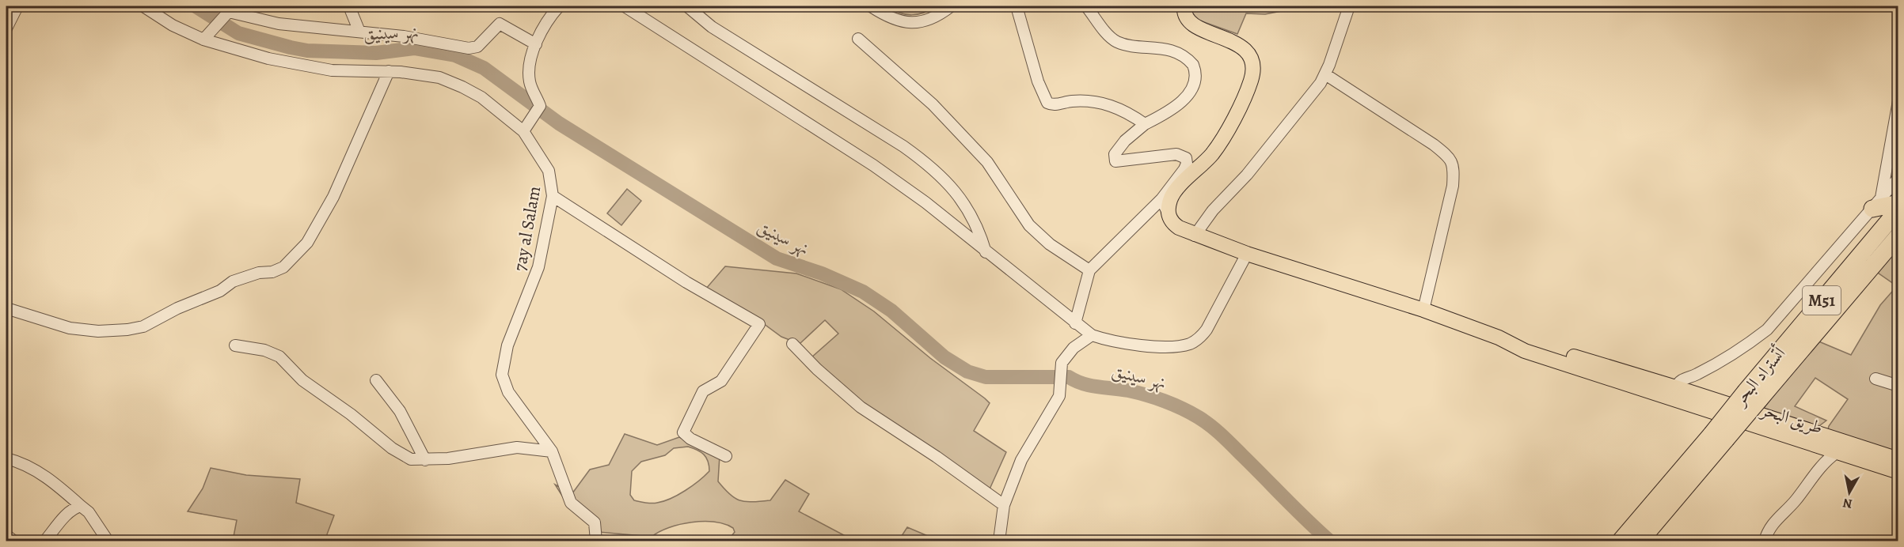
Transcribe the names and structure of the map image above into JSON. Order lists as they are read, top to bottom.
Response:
{
  "streets": {
    "highway": ["M51", "أتستراد البحر"],
    "main road": ["طريق البحر"],
    "street": ["7ay al Salam"]
  },
  "water": ["نهر سينيق"],
  "north": "bottom"
}
